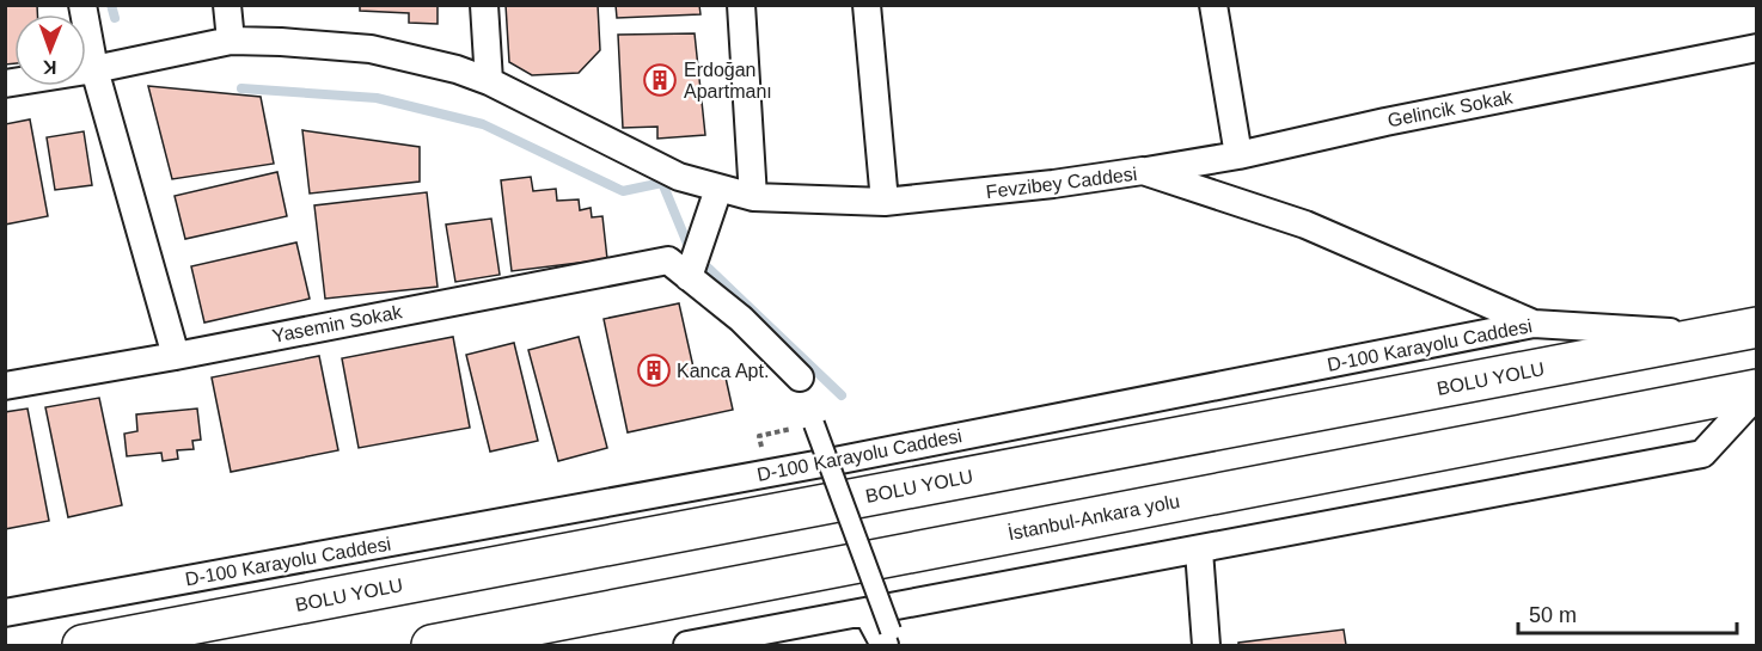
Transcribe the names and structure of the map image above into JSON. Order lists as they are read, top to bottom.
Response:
{
  "streets": {
    "highway": ["BOLU YOLU", "İstanbul-Ankara yolu"],
    "street": [
      "Gelincik Sokak",
      "Fevzibey Caddesi",
      "Yasemin Sokak",
      "D-100 Karayolu Caddesi"
    ]
  },
  "crossings": [
    ["Gelincik Sokak", "Fevzibey Caddesi"],
    ["Fevzibey Caddesi", "D-100 Karayolu Caddesi"],
    ["D-100 Karayolu Caddesi", "BOLU YOLU"]
  ],
  "places": {
    "building": ["Erdoğan Apartmanı", "Kanca Apt."]
  },
  "scale_bar": "50 m",
  "north": "bottom"
}
